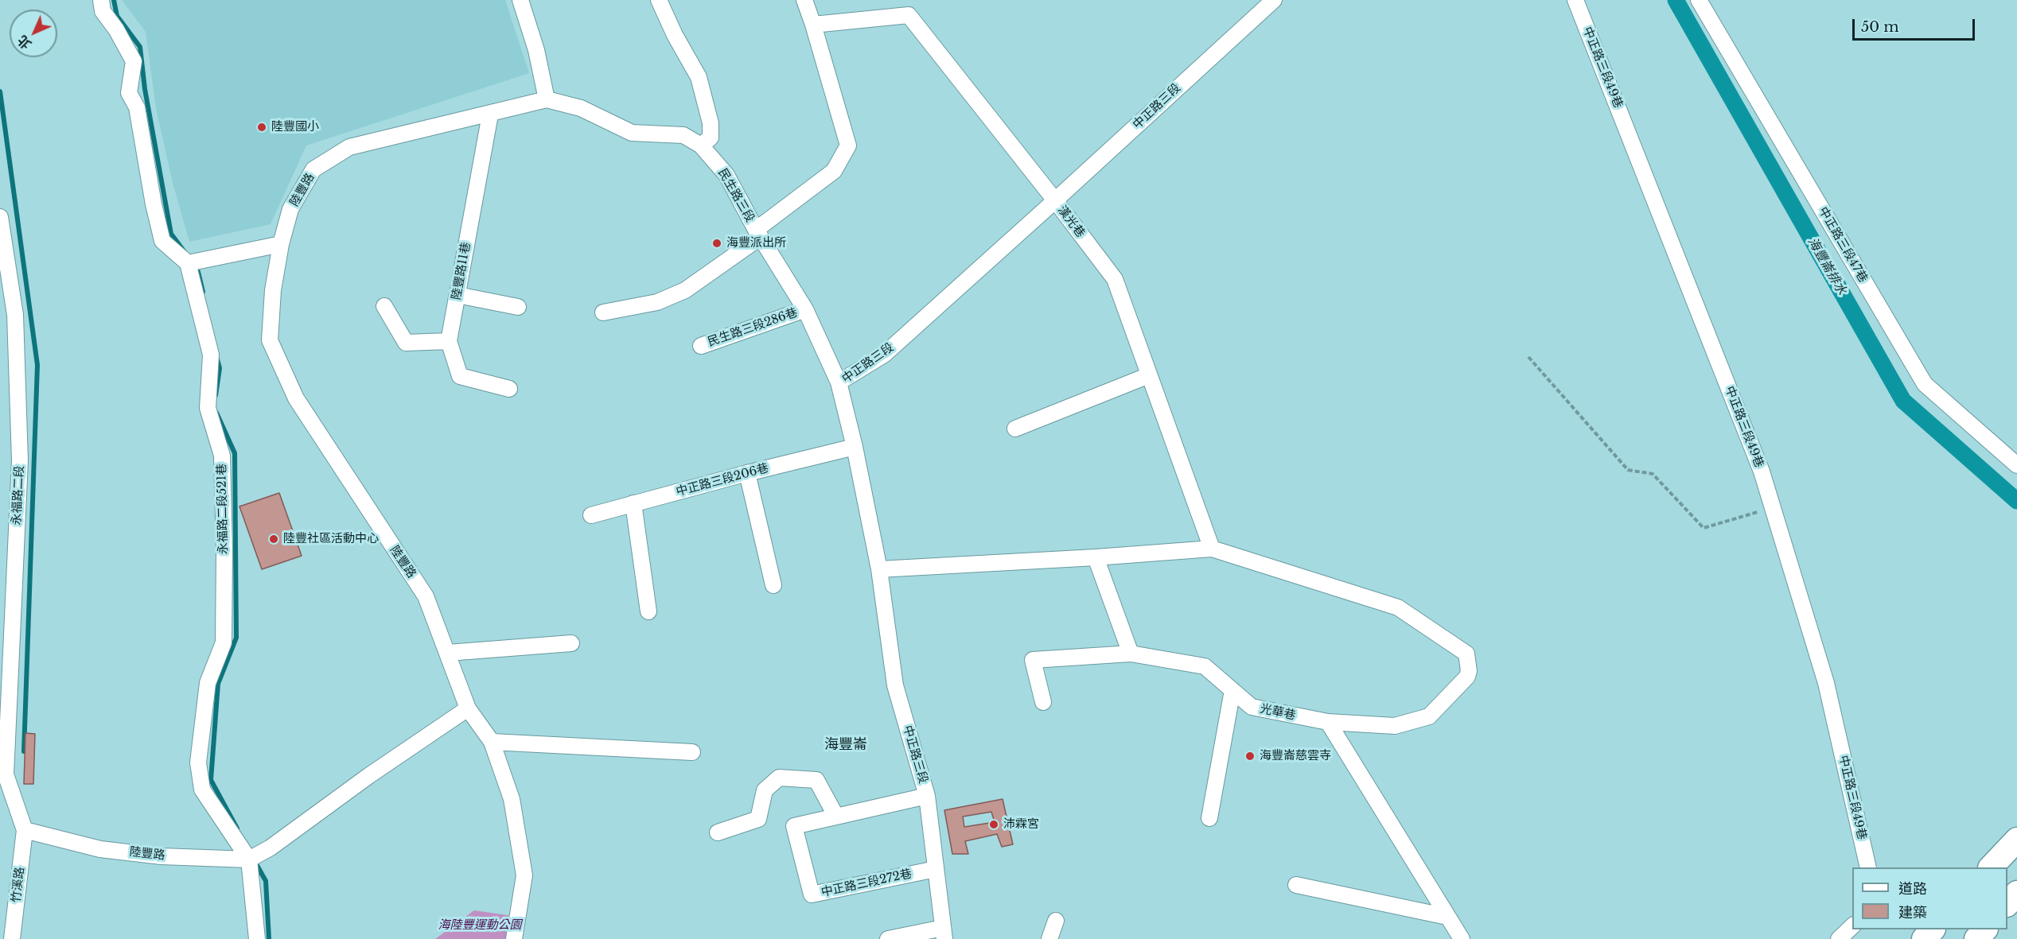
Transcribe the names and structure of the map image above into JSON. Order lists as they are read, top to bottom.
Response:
{
  "streets": {
    "street": [
      "中正路三段49巷",
      "中正路三段",
      "陸豐路",
      "民生路三段",
      "漢光巷",
      "中正路三段47巷",
      "陸豐路11巷",
      "民生路三段286巷",
      "中正路三段206巷",
      "永福路二段",
      "永福路二段521巷",
      "光華巷",
      "中正路三段272巷",
      "竹溪路"
    ]
  },
  "crossings": [
    ["中正路三段", "民生路三段"],
    ["中正路三段", "漢光巷"],
    ["中正路三段", "中正路三段206巷"],
    ["中正路三段", "中正路三段272巷"],
    ["陸豐路", "民生路三段"],
    ["陸豐路", "陸豐路11巷"],
    ["陸豐路", "永福路二段521巷"],
    ["陸豐路", "竹溪路"],
    ["民生路三段", "民生路三段286巷"],
    ["漢光巷", "光華巷"]
  ],
  "districts": ["海豐崙"],
  "water": ["海豐崙排水"],
  "parks": ["海陸豐運動公園"],
  "places": [
    "陸豐國小",
    "海豐派出所",
    "陸豐社區活動中心",
    "海豐崙慈雲寺",
    "沛霖宮"
  ],
  "legend": ["道路", "建築"],
  "scale_bar": "50 m",
  "north": "bottom left"
}
